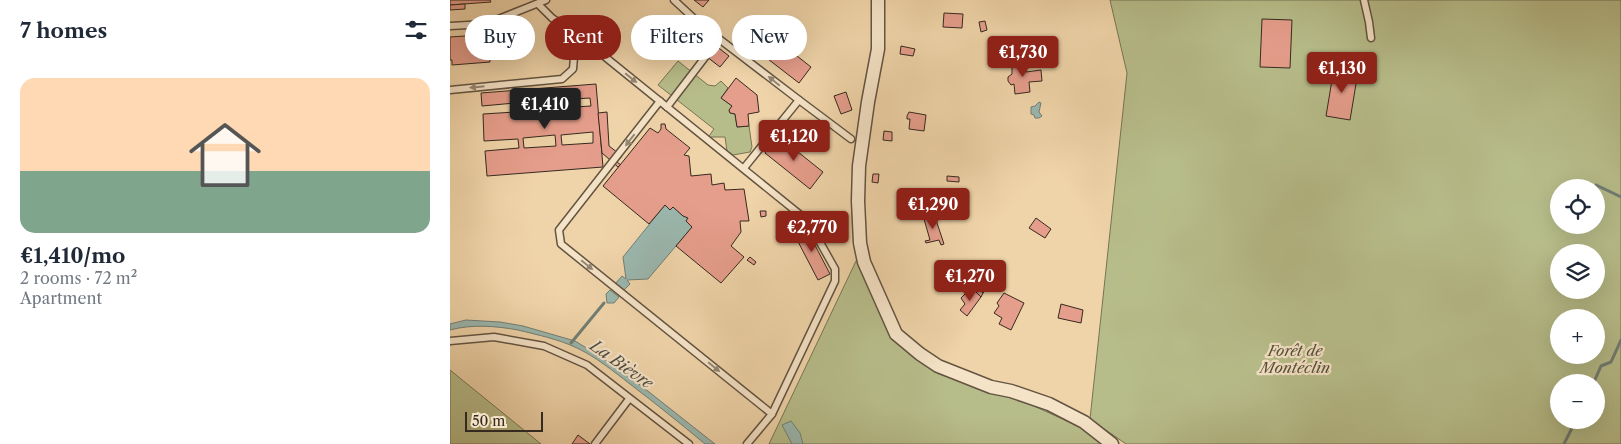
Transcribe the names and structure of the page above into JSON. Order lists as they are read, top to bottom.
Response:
{
  "water": ["La Bièvre"],
  "parks": ["Forêt de Montéclin"],
  "scale_bar": "50 m",
  "page": {
    "heading": "7 homes",
    "chip": [
      "Buy",
      "Rent",
      "Filters",
      "New"
    ],
    "price": [
      "€1,730",
      "€1,130",
      "€1,410",
      "€1,120",
      "€1,290",
      "€2,770",
      "€1,270"
    ],
    "list": [
      {
        "name": "€1,410/mo",
        "note": "2 rooms · 72 m² · Apartment"
      }
    ],
    "map_buttons": ["+", "−"],
    "scale": "50 m"
  }
}
